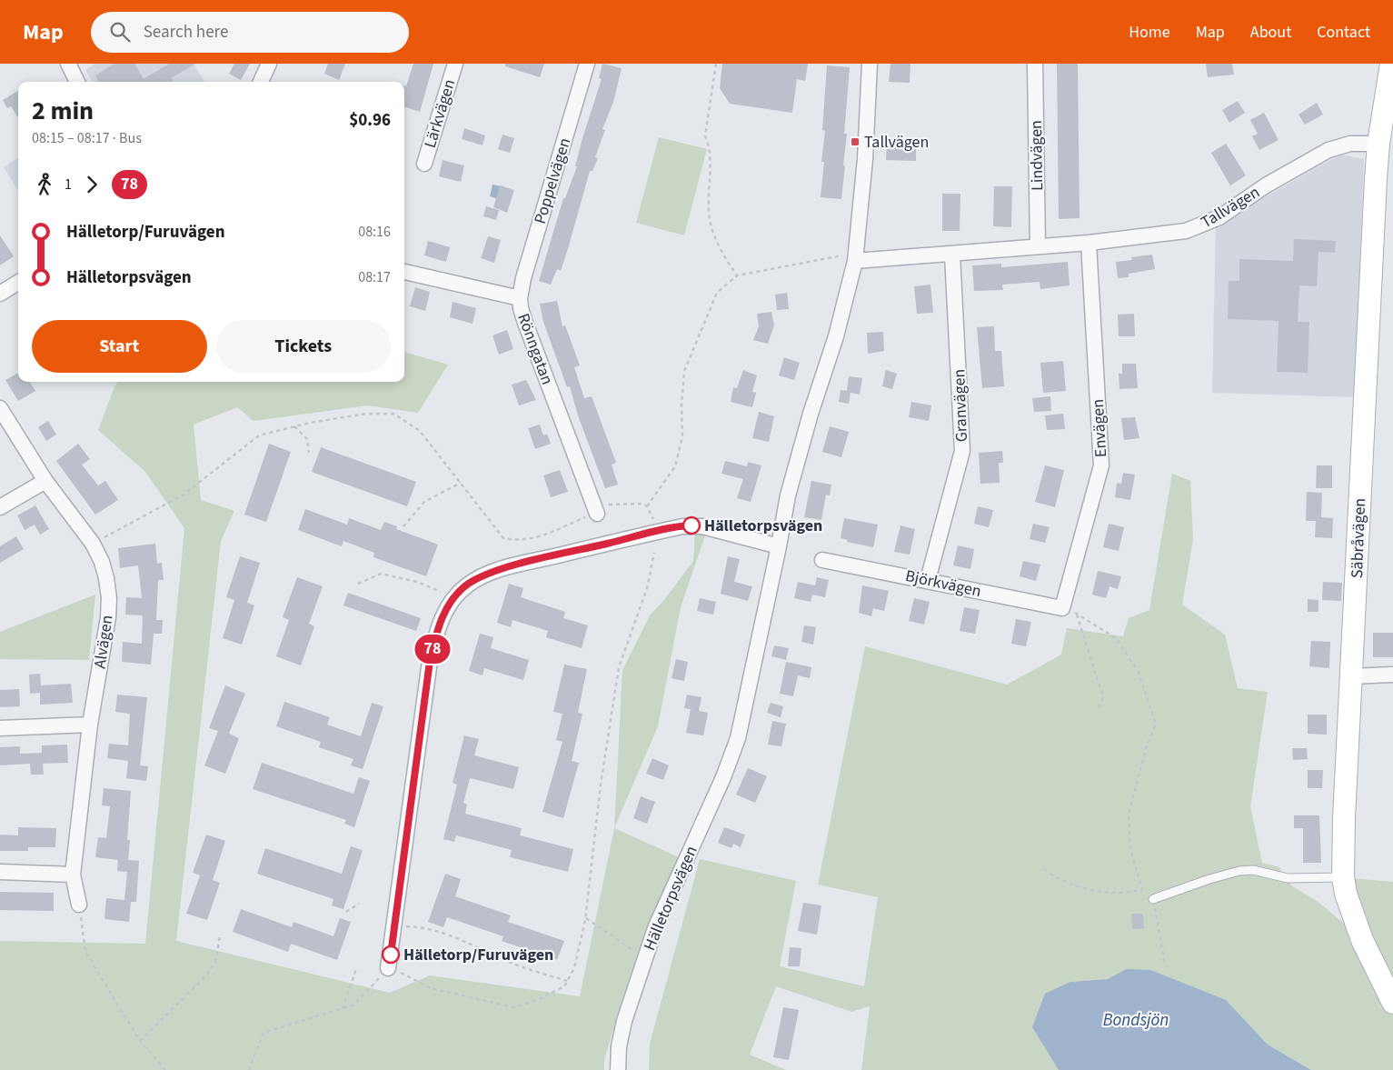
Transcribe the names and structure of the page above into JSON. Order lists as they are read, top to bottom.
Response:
{
  "streets": {
    "main road": ["Säbråvägen"],
    "street": [
      "Lärkvägen",
      "Lindvägen",
      "Poppelvägen",
      "Tallvägen",
      "Rönngatan",
      "Granvägen",
      "Envägen",
      "Björkvägen",
      "Alvägen",
      "Hälletorpsvägen"
    ]
  },
  "crossings": [
    ["Lindvägen", "Tallvägen"],
    ["Poppelvägen", "Rönngatan"],
    ["Tallvägen", "Granvägen"],
    ["Tallvägen", "Envägen"],
    ["Tallvägen", "Säbråvägen"],
    ["Tallvägen", "Hälletorpsvägen"],
    ["Granvägen", "Björkvägen"],
    ["Envägen", "Björkvägen"]
  ],
  "water": ["Bondsjön"],
  "places": {
    "transit": ["Tallvägen"],
    "other": ["Hälletorpsvägen", "Hälletorp/Furuvägen"]
  },
  "lines": ["bus line 78"],
  "page": {
    "header": "Map",
    "search": "Search here",
    "nav": [
      "Home",
      "Map",
      "About",
      "Contact"
    ],
    "on_map": "78",
    "heading": ["2 min", "08:15 – 08:17 · Bus", "$0.96"],
    "legs": ["1", "78"],
    "list": [
      {
        "name": "Hälletorp/Furuvägen",
        "value": "08:16"
      },
      {
        "name": "Hälletorpsvägen",
        "value": "08:17"
      }
    ],
    "buttons": ["Start", "Tickets"]
  }
}
